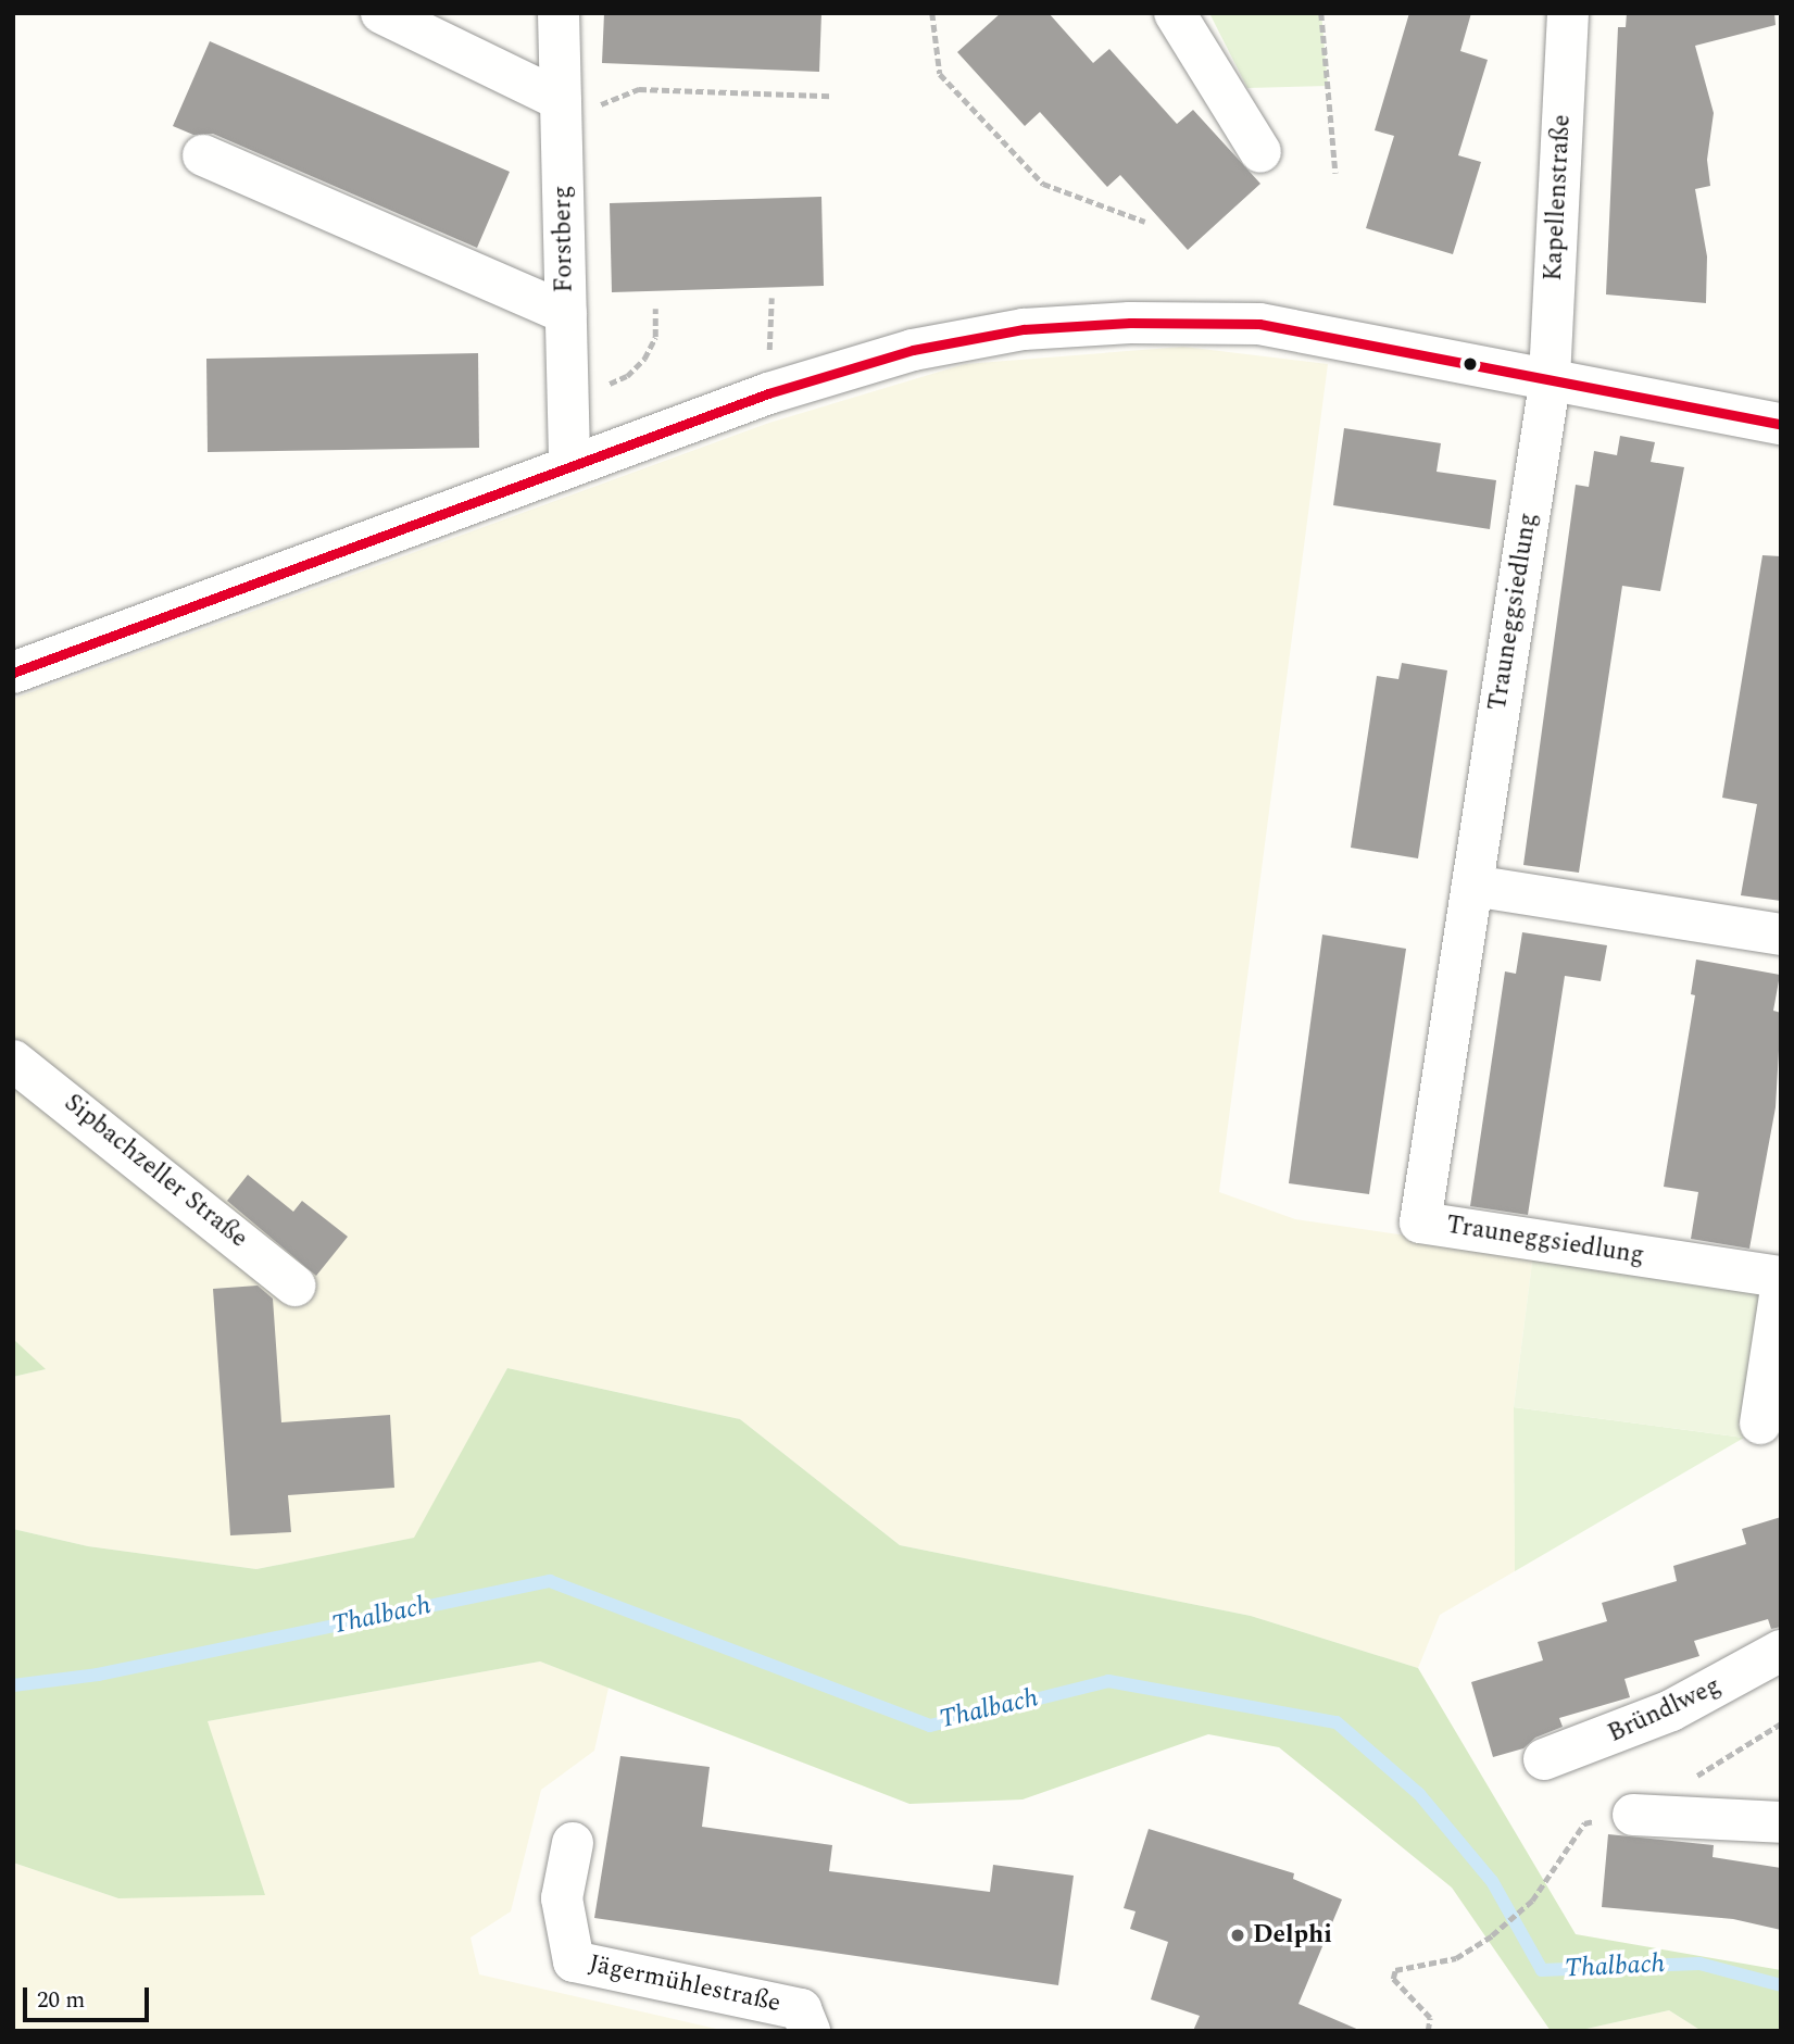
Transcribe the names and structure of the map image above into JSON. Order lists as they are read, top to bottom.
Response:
{
  "streets": {
    "street": [
      "Kapellenstraße",
      "Forstberg",
      "Trauneggsiedlung",
      "Sipbachzeller Straße",
      "Bründlweg",
      "Jägermühlestraße"
    ]
  },
  "crossings": [
    ["Kapellenstraße", "Trauneggsiedlung"]
  ],
  "water": ["Thalbach"],
  "places": ["Delphi"],
  "scale_bar": "20 m"
}
